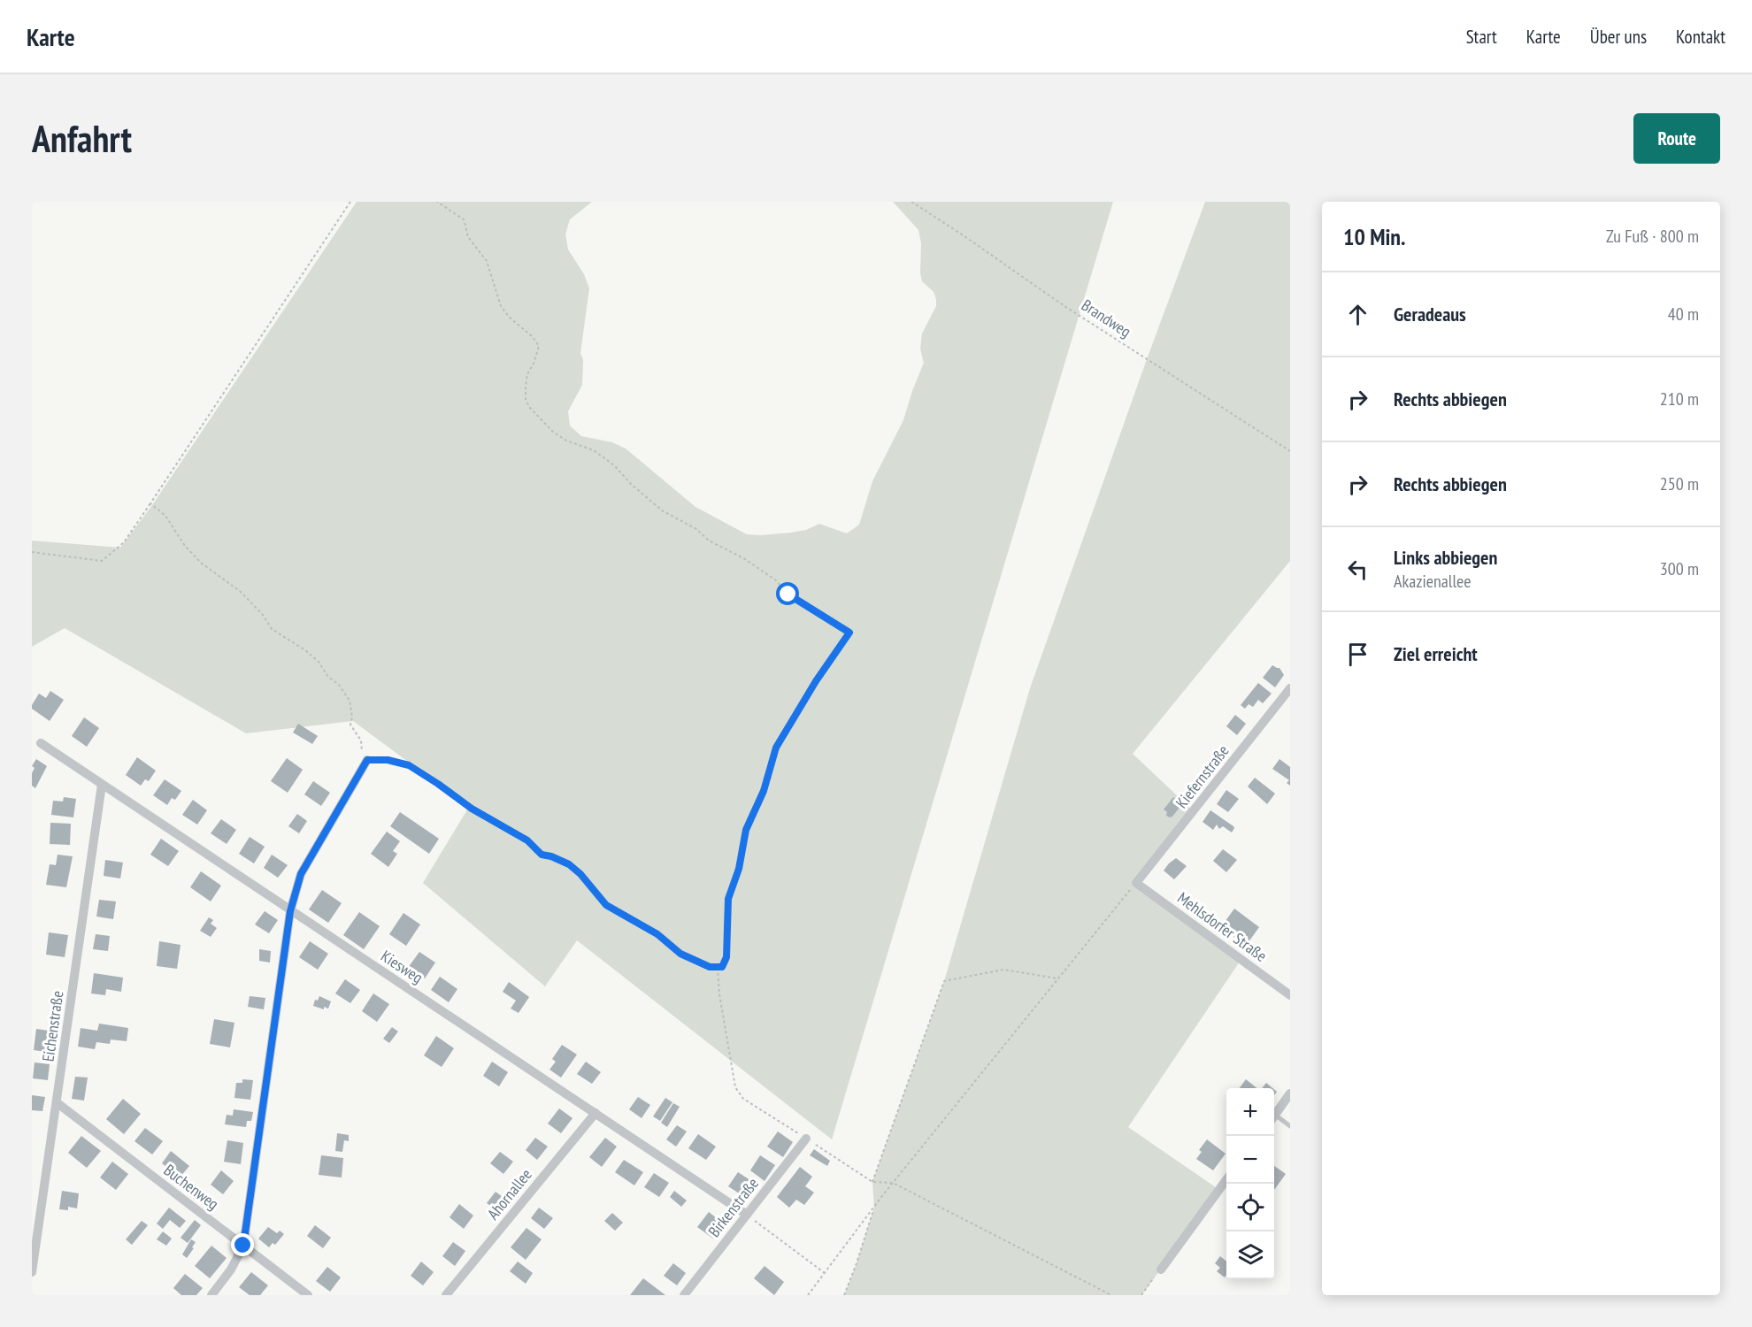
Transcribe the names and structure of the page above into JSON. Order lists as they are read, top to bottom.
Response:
{
  "streets": {
    "street": [
      "Kiefernstraße",
      "Mehlsdorfer Straße",
      "Kiesweg",
      "Eichenstraße",
      "Buchenweg",
      "Ahornallee",
      "Birkenstraße"
    ],
    "path": ["Brandweg"]
  },
  "crossings": [
    ["Kiefernstraße", "Mehlsdorfer Straße"],
    ["Kiesweg", "Eichenstraße"],
    ["Kiesweg", "Ahornallee"],
    ["Kiesweg", "Birkenstraße"],
    ["Eichenstraße", "Buchenweg"]
  ],
  "page": {
    "header": "Karte",
    "nav": [
      "Start",
      "Karte",
      "Über uns",
      "Kontakt"
    ],
    "buttons": "Route",
    "title": "Anfahrt",
    "heading": ["10 Min.", "Zu Fuß · 800 m"],
    "list": [
      ["Geradeaus", "40 m"],
      ["Rechts abbiegen", "210 m"],
      ["Rechts abbiegen", "250 m"],
      ["Links abbiegen", "Akazienallee", "300 m"],
      "Ziel erreicht"
    ],
    "map_buttons": ["+", "−"]
  }
}
